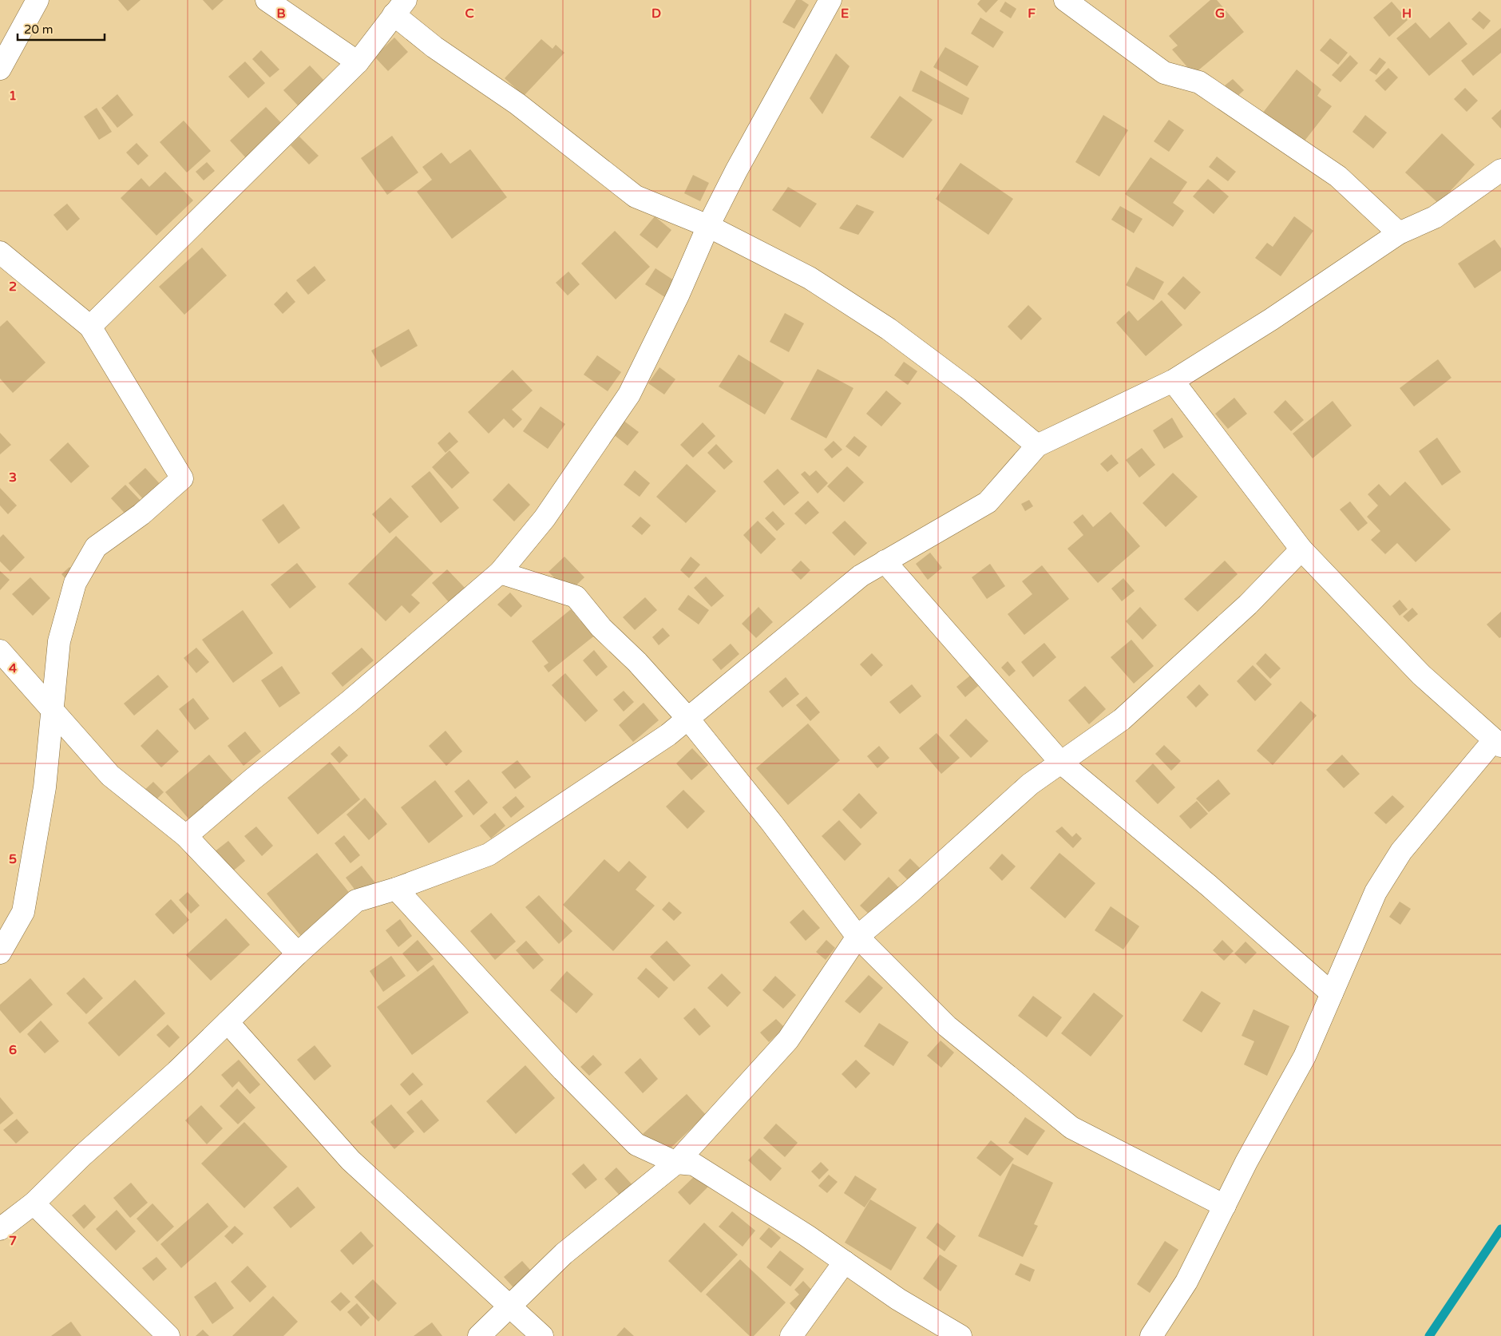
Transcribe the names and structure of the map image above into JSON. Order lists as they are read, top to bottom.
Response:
{
  "scale_bar": "20 m",
  "grid": {
    "columns": [
      "B",
      "C",
      "D",
      "E",
      "F",
      "G",
      "H"
    ],
    "rows": [
      "1",
      "2",
      "3",
      "4",
      "5",
      "6",
      "7"
    ]
  }
}
